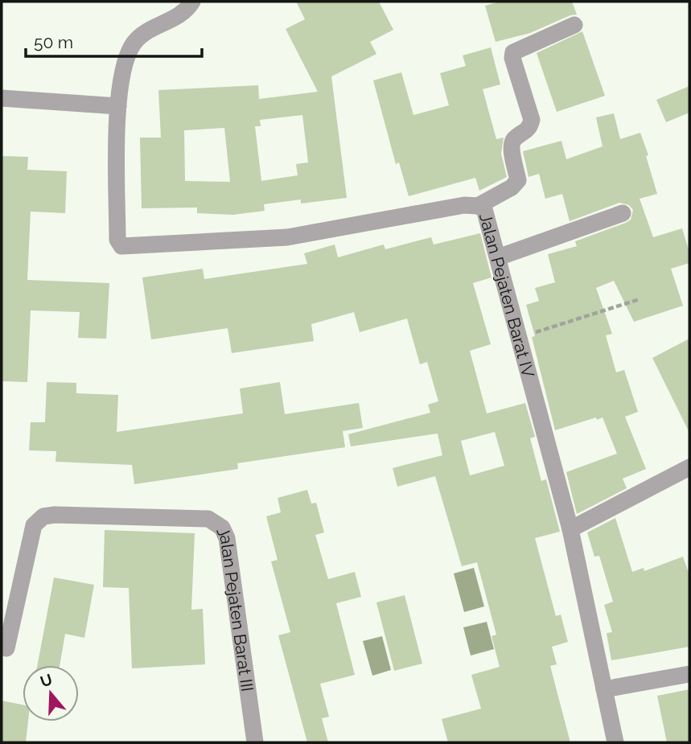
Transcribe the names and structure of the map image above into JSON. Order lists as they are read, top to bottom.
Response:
{
  "streets": {
    "street": ["Jalan Pejaten Barat IV", "Jalan Pejaten Barat III"]
  },
  "scale_bar": "50 m",
  "north": "top"
}
